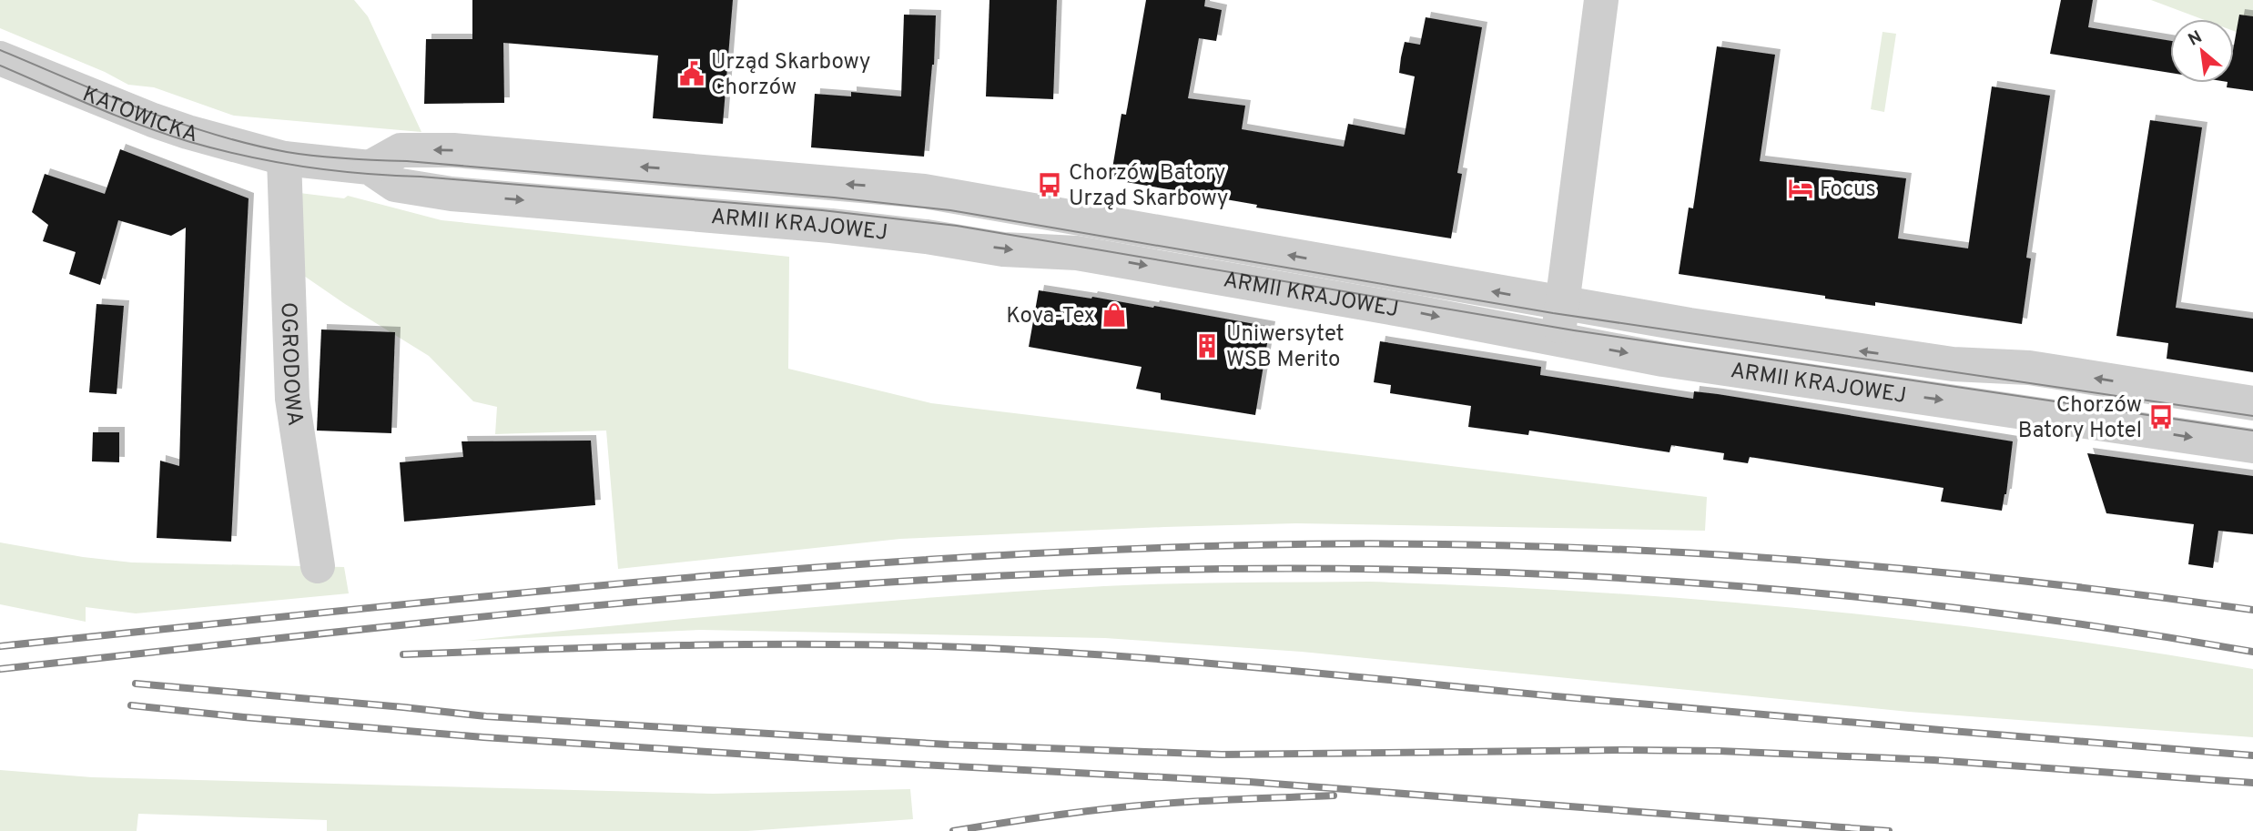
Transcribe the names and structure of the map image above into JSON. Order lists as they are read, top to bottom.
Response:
{
  "streets": {
    "street": ["KATOWICKA", "ARMII KRAJOWEJ", "OGRODOWA"]
  },
  "crossings": [
    ["KATOWICKA", "ARMII KRAJOWEJ"],
    ["KATOWICKA", "OGRODOWA"],
    ["ARMII KRAJOWEJ", "OGRODOWA"]
  ],
  "places": {
    "public building": ["Urząd Skarbowy Chorzów"],
    "bus stop": ["Chorzów Batory Urząd Skarbowy", "Chorzów Batory Hotel"],
    "hotel": ["Focus"],
    "shop": ["Kova-Tex"],
    "building": ["Uniwersytet WSB Merito"]
  },
  "north": "top left"
}
